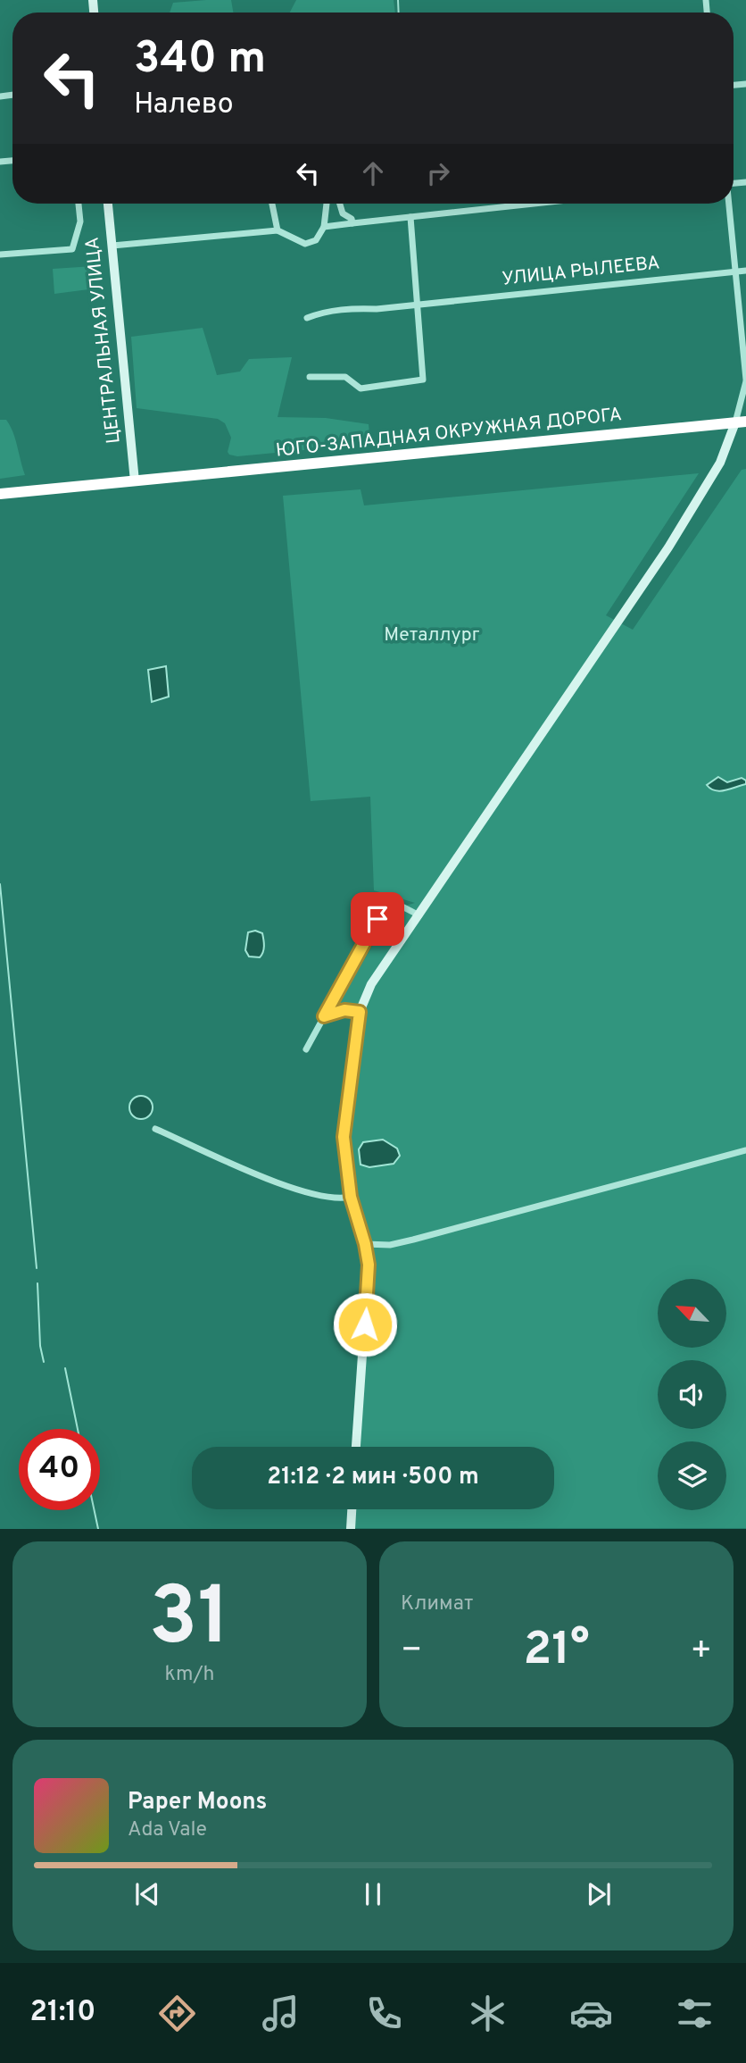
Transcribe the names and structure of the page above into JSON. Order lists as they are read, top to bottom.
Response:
{
  "streets": {
    "highway": ["ЮГО-ЗАПАДНАЯ ОКРУЖНАЯ ДОРОГА"],
    "street": ["УЛИЦА РЫЛЕЕВА", "ЦЕНТРАЛЬНАЯ УЛИЦА"]
  },
  "crossings": [
    ["ЦЕНТРАЛЬНАЯ УЛИЦА", "ЮГО-ЗАПАДНАЯ ОКРУЖНАЯ ДОРОГА"]
  ],
  "parks": ["Металлург"],
  "north": "top left",
  "page": {
    "turn": ["340 m", "Налево"],
    "limit": "40",
    "trip": "21:12 · 2 мин · 500 m",
    "tile": [
      ["31", "km/h"],
      "Климат"
    ],
    "heat": ["−", "21°", "+"],
    "song": ["Paper Moons", "Ada Vale"],
    "tabs": "21:10"
  }
}
